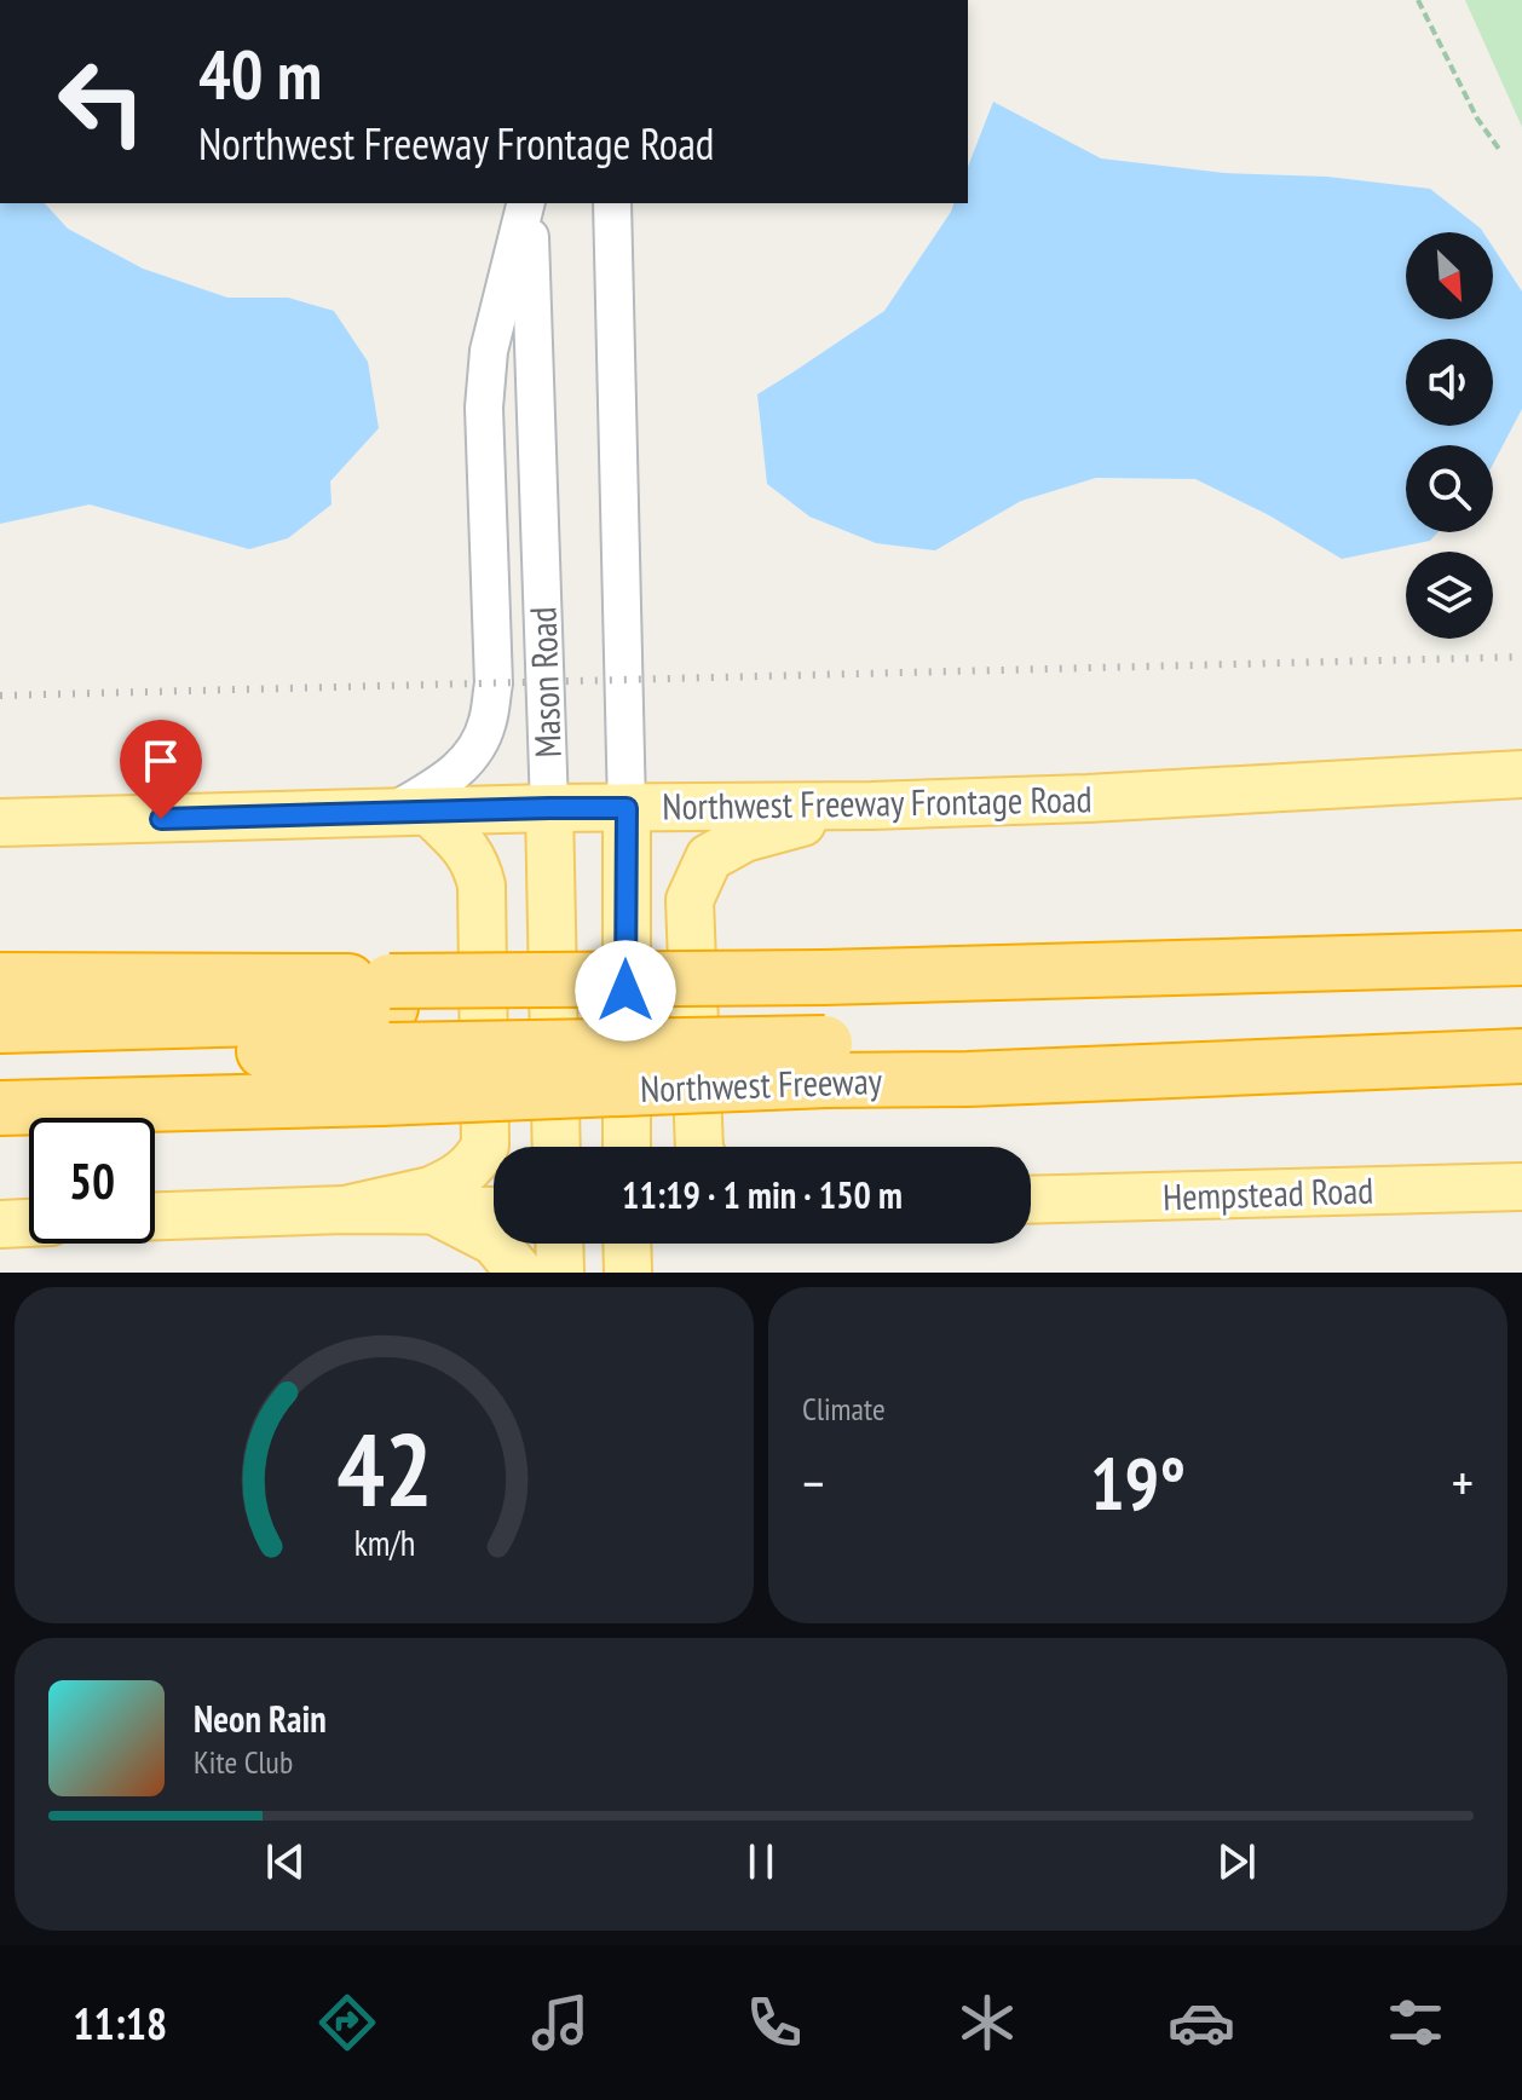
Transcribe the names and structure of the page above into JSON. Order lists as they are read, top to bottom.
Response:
{
  "streets": {
    "highway": ["Northwest Freeway"],
    "main road": ["Mason Road", "Northwest Freeway Frontage Road", "Hempstead Road"]
  },
  "crossings": [
    ["Mason Road", "Northwest Freeway Frontage Road"]
  ],
  "north": "bottom right",
  "page": {
    "turn": ["40 m", "Northwest Freeway Frontage Road"],
    "limit": "50",
    "trip": "11:19 · 1 min · 150 m",
    "tile": "Climate",
    "heat": ["−", "19°", "+"],
    "song": ["Neon Rain", "Kite Club"],
    "tabs": "11:18",
    "gauge": ["42", "km/h"]
  }
}
